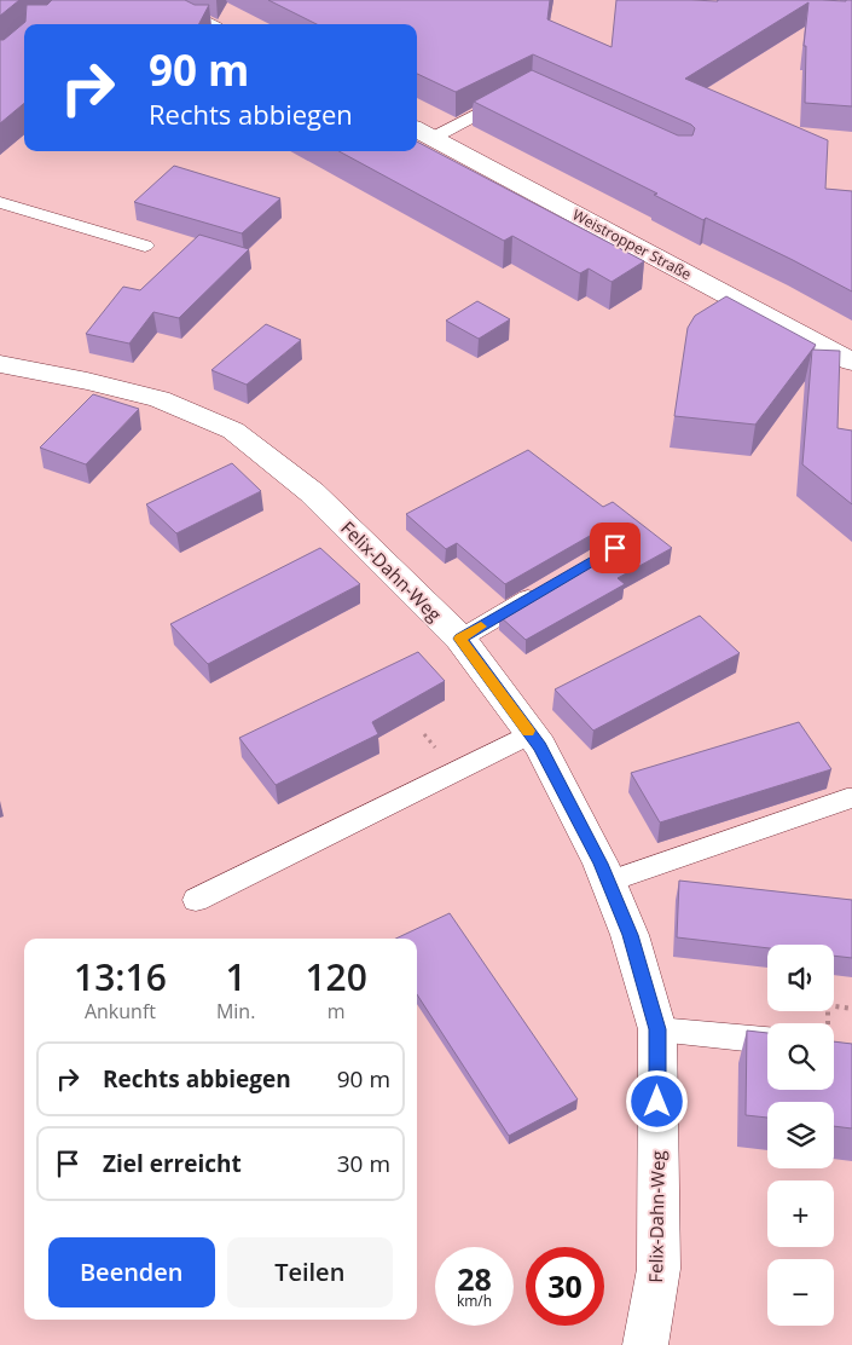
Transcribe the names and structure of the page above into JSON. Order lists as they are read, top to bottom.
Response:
{
  "streets": {
    "street": ["Weistropper Straße", "Felix-Dahn-Weg"]
  },
  "page": {
    "turn": ["90 m", "Rechts abbiegen"],
    "eta": [
      "13:16",
      "Ankunft",
      "1",
      "Min.",
      "120",
      "m"
    ],
    "map_buttons": ["+", "−"],
    "list": [
      {
        "name": "Rechts abbiegen",
        "value": "90 m"
      },
      {
        "name": "Ziel erreicht",
        "value": "30 m"
      }
    ],
    "buttons": ["Beenden", "Teilen"],
    "speed": "28 km/h",
    "limit": "30"
  }
}
